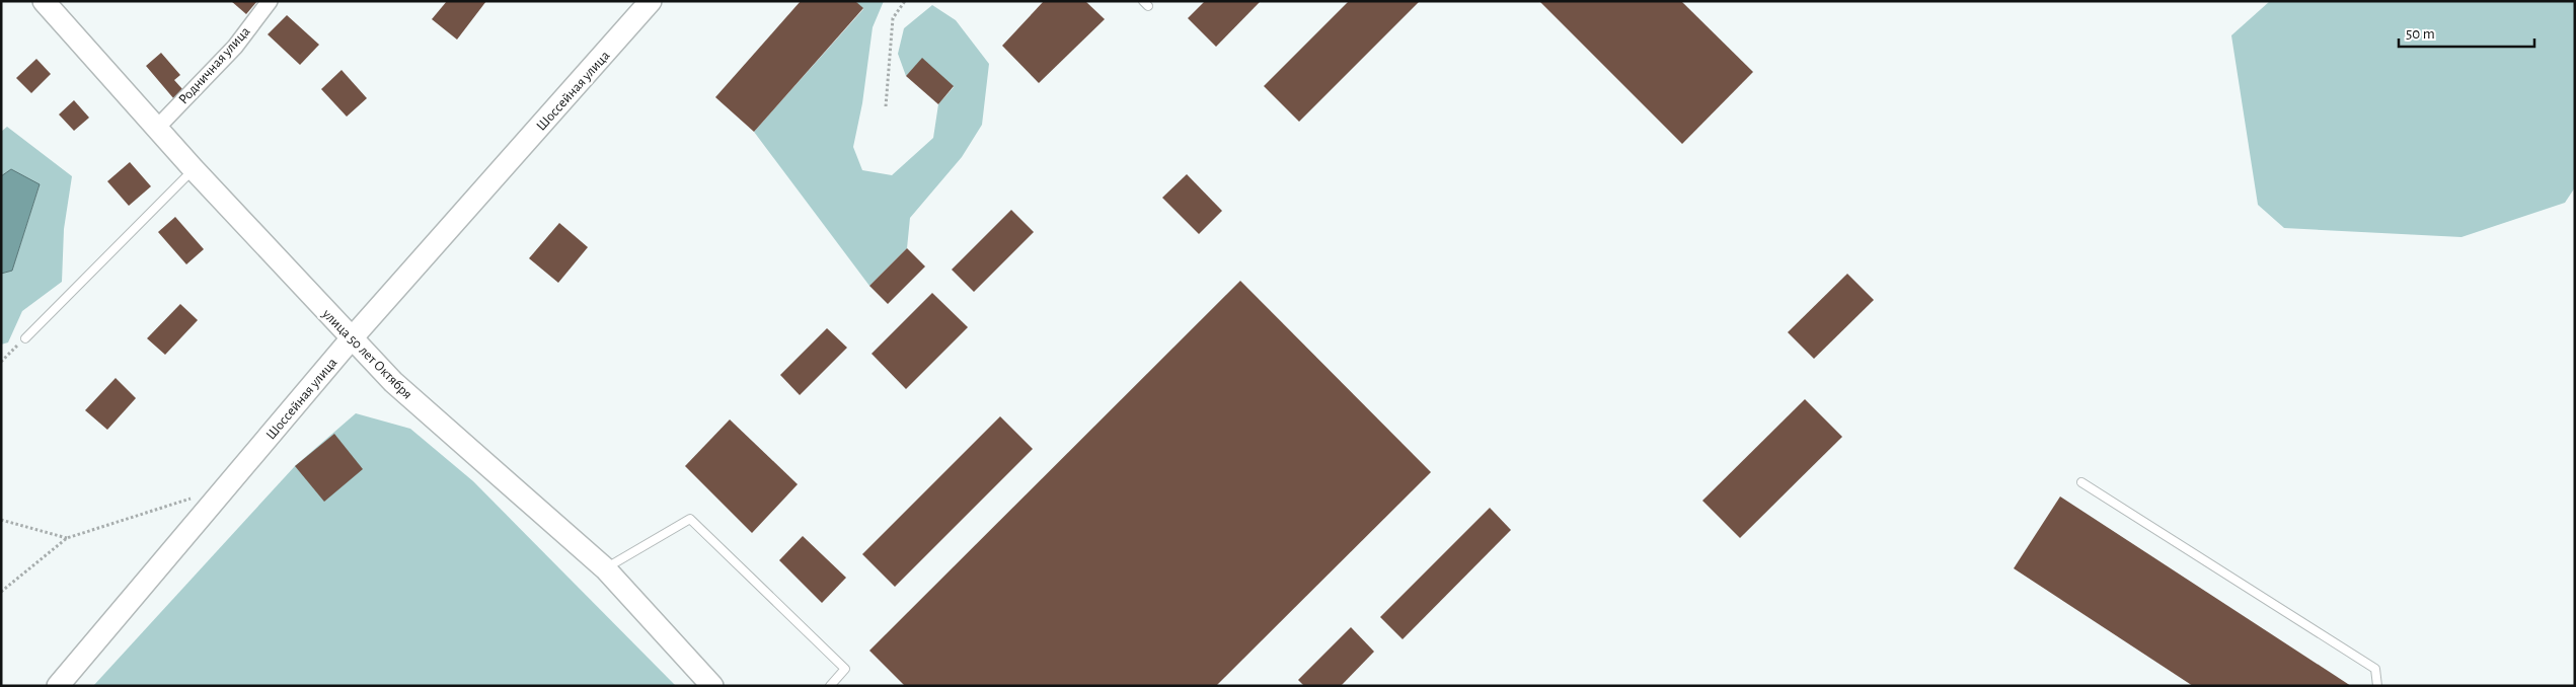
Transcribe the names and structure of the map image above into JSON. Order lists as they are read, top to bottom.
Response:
{
  "streets": {
    "main road": ["Шоссейная улица", "улица 50 лет Октября"],
    "street": ["Родничная улица"]
  },
  "crossings": [
    ["Родничная улица", "улица 50 лет Октября"],
    ["Шоссейная улица", "улица 50 лет Октября"]
  ],
  "scale_bar": "50 m"
}
